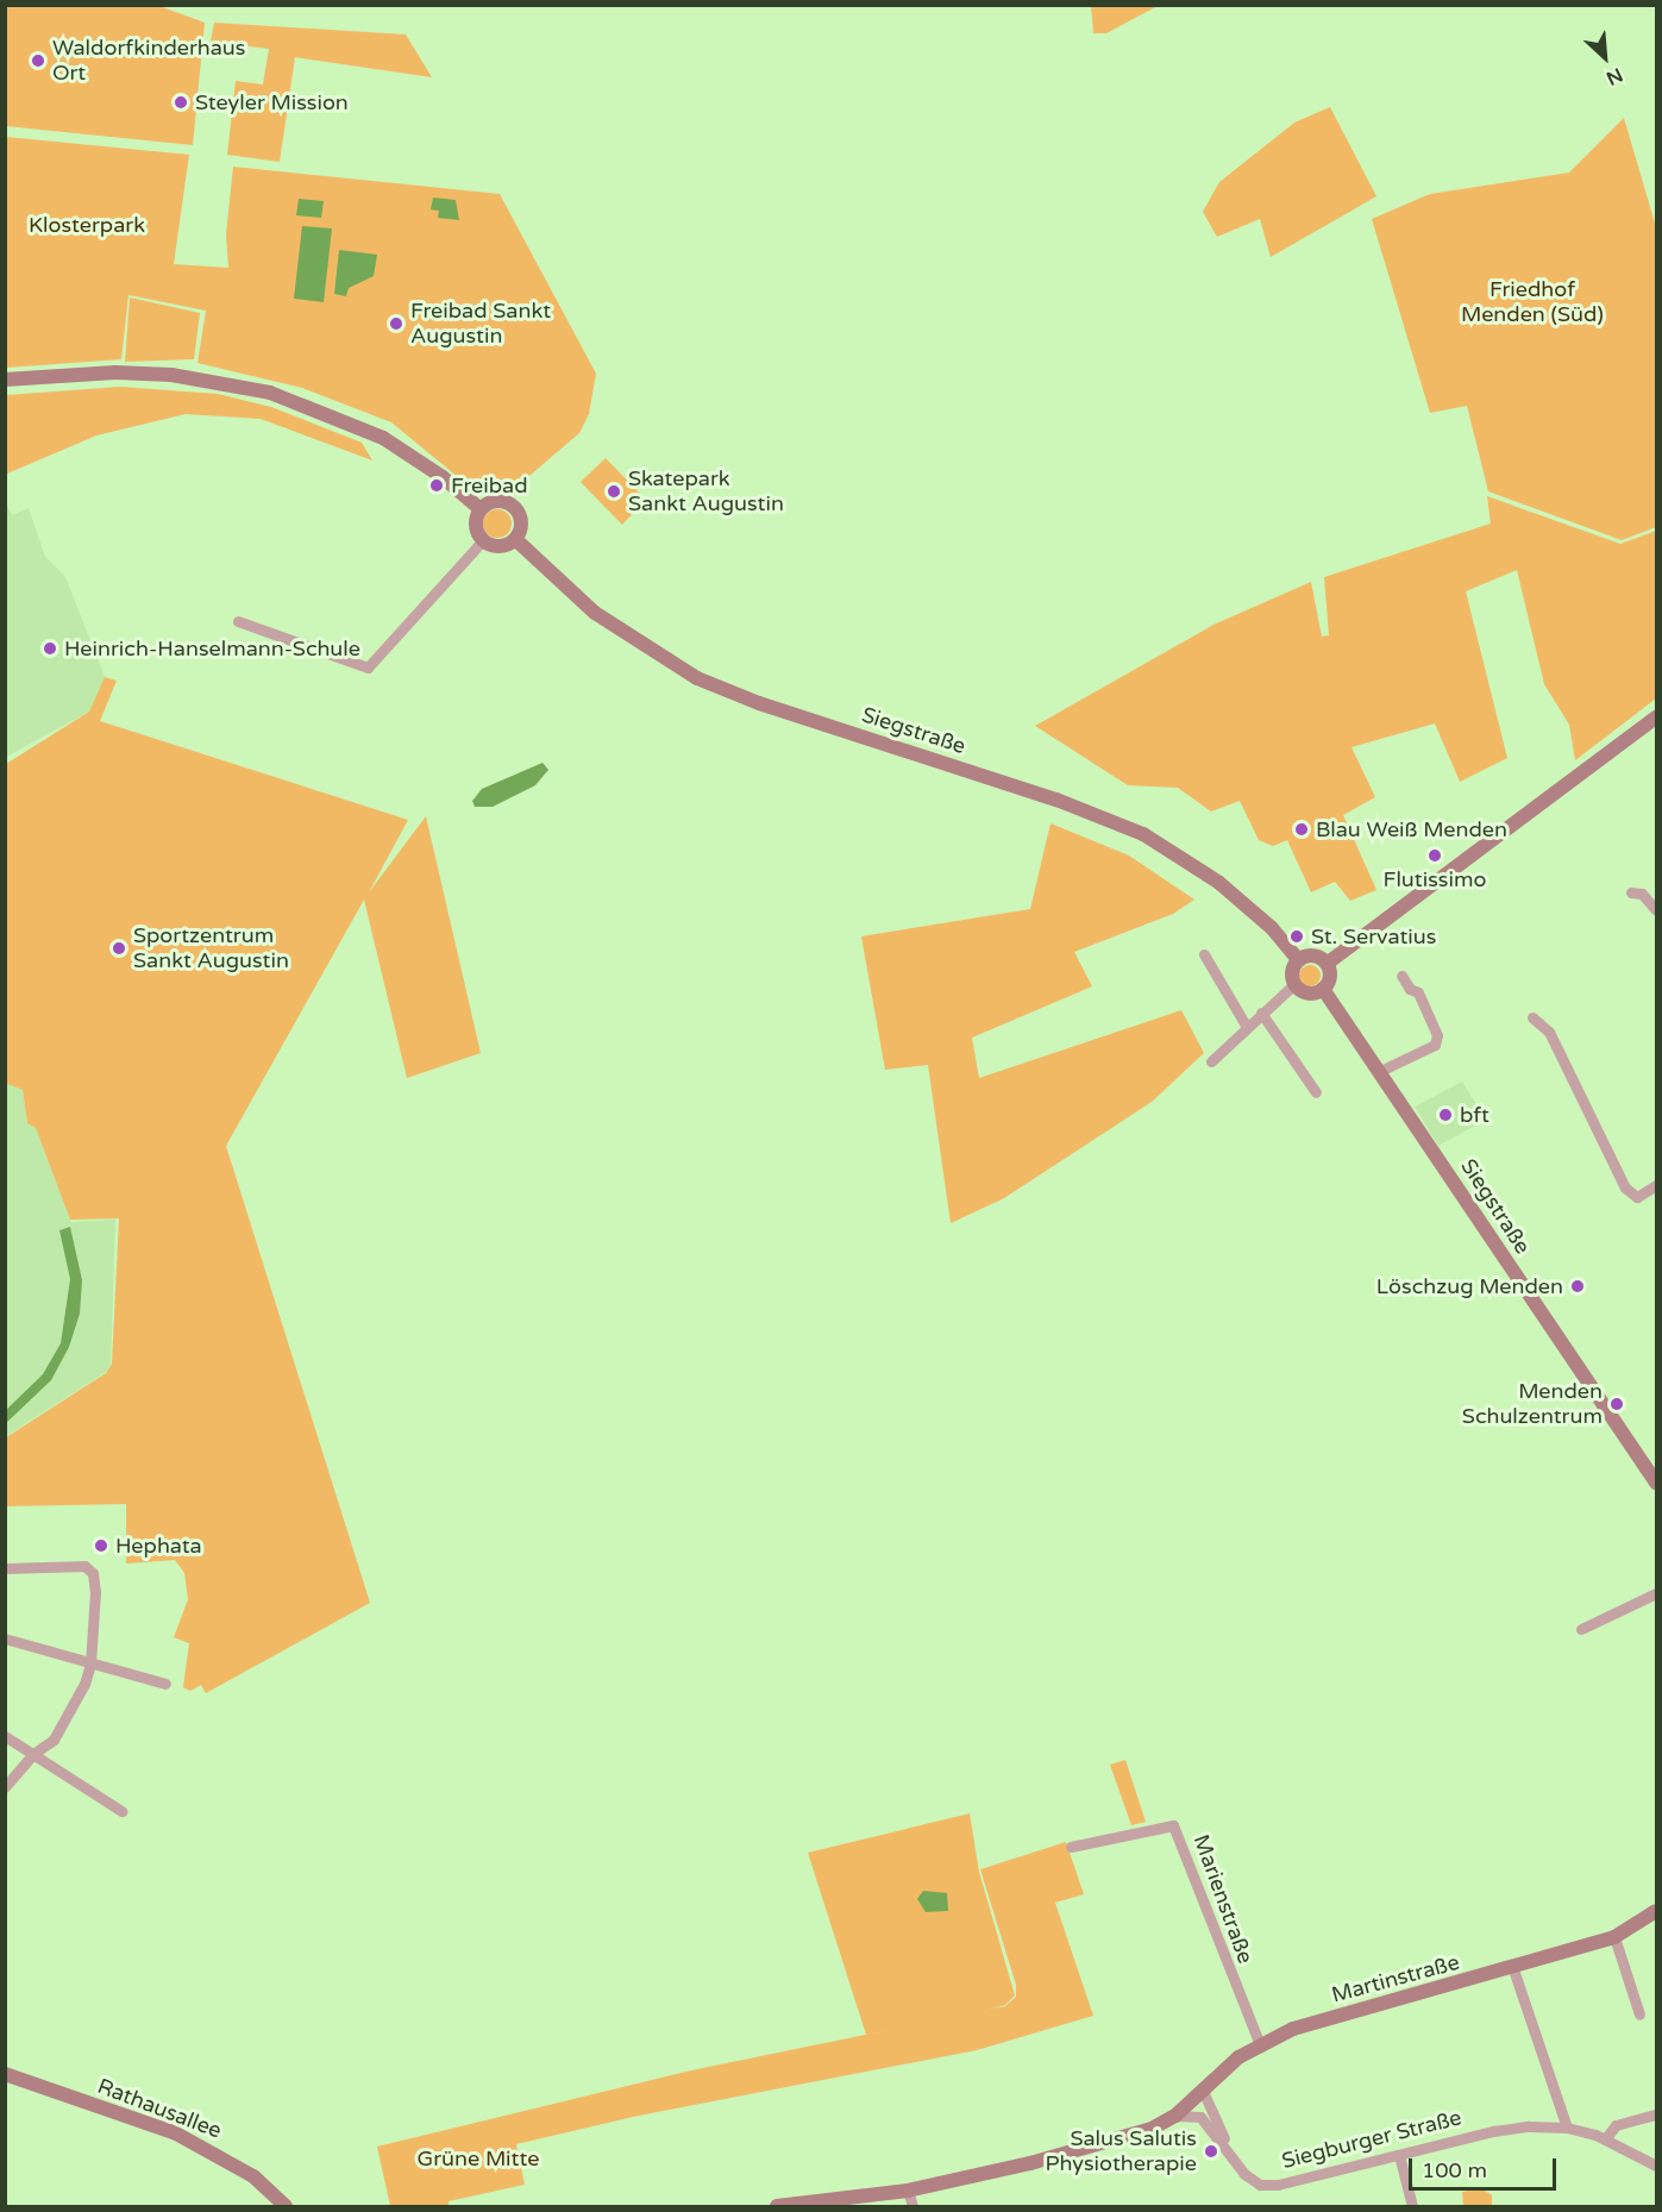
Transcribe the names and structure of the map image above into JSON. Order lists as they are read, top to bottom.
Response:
{
  "streets": {
    "main road": ["Siegstraße", "Martinstraße", "Rathausallee"],
    "street": ["Marienstraße", "Siegburger Straße"]
  },
  "crossings": [
    ["Marienstraße", "Martinstraße"],
    ["Martinstraße", "Siegburger Straße"]
  ],
  "parks": ["Klosterpark", "Friedhof Menden (Süd)", "Grüne Mitte"],
  "places": [
    "Waldorfkinderhaus Ort",
    "Steyler Mission",
    "Freibad Sankt Augustin",
    "Freibad",
    "Skatepark Sankt Augustin",
    "Heinrich-Hanselmann-Schule",
    "Blau Weiß Menden",
    "Flutissimo",
    "St. Servatius",
    "Sportzentrum Sankt Augustin",
    "bft",
    "Löschzug Menden",
    "Menden Schulzentrum",
    "Hephata",
    "Salus Salutis Physiotherapie"
  ],
  "scale_bar": "100 m",
  "north": "bottom right"
}
